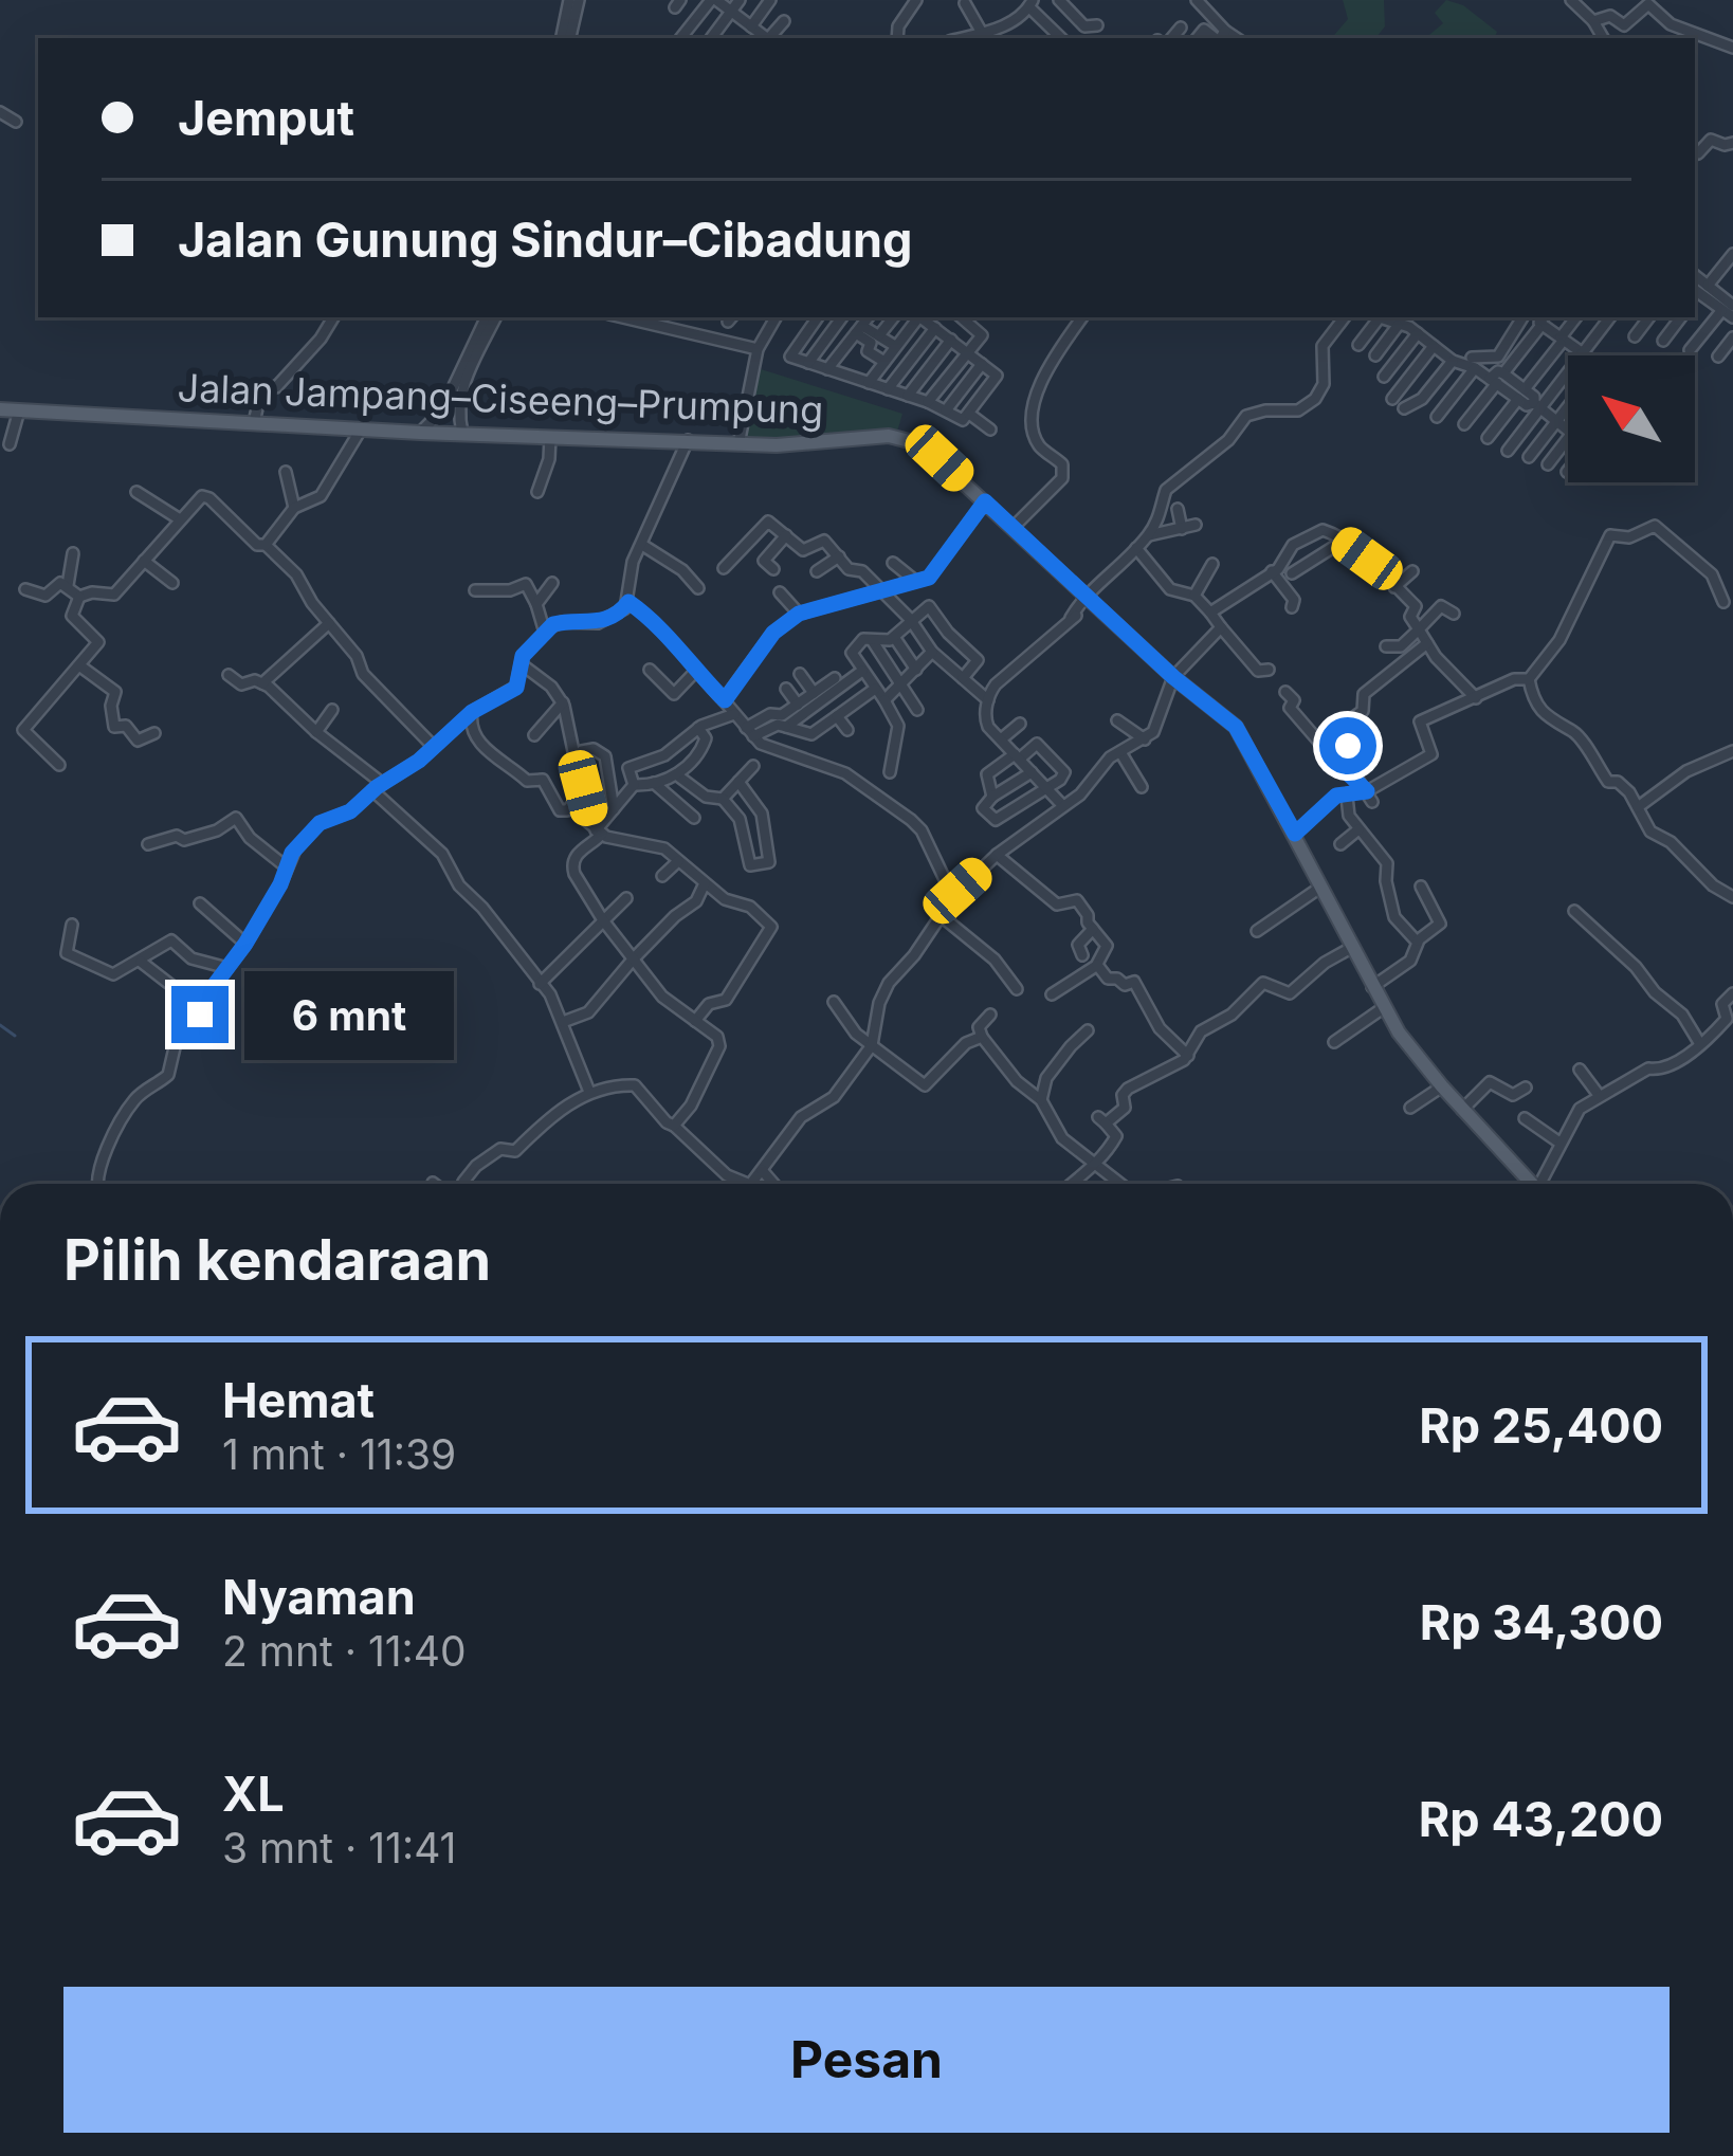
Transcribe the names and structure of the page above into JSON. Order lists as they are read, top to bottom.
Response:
{
  "streets": {
    "main road": ["Jalan Jampang–Ciseeng–Prumpung"]
  },
  "north": "top left",
  "page": {
    "banner": ["Jemput", "Jalan Gunung Sindur–Cibadung"],
    "bubble": "6 mnt",
    "heading": "Pilih kendaraan",
    "list": [
      {
        "name": "Hemat",
        "note": "1 mnt · 11:39",
        "value": "Rp 25,400"
      },
      {
        "name": "Nyaman",
        "note": "2 mnt · 11:40",
        "value": "Rp 34,300"
      },
      {
        "name": "XL",
        "note": "3 mnt · 11:41",
        "value": "Rp 43,200"
      }
    ],
    "buttons": "Pesan"
  }
}
